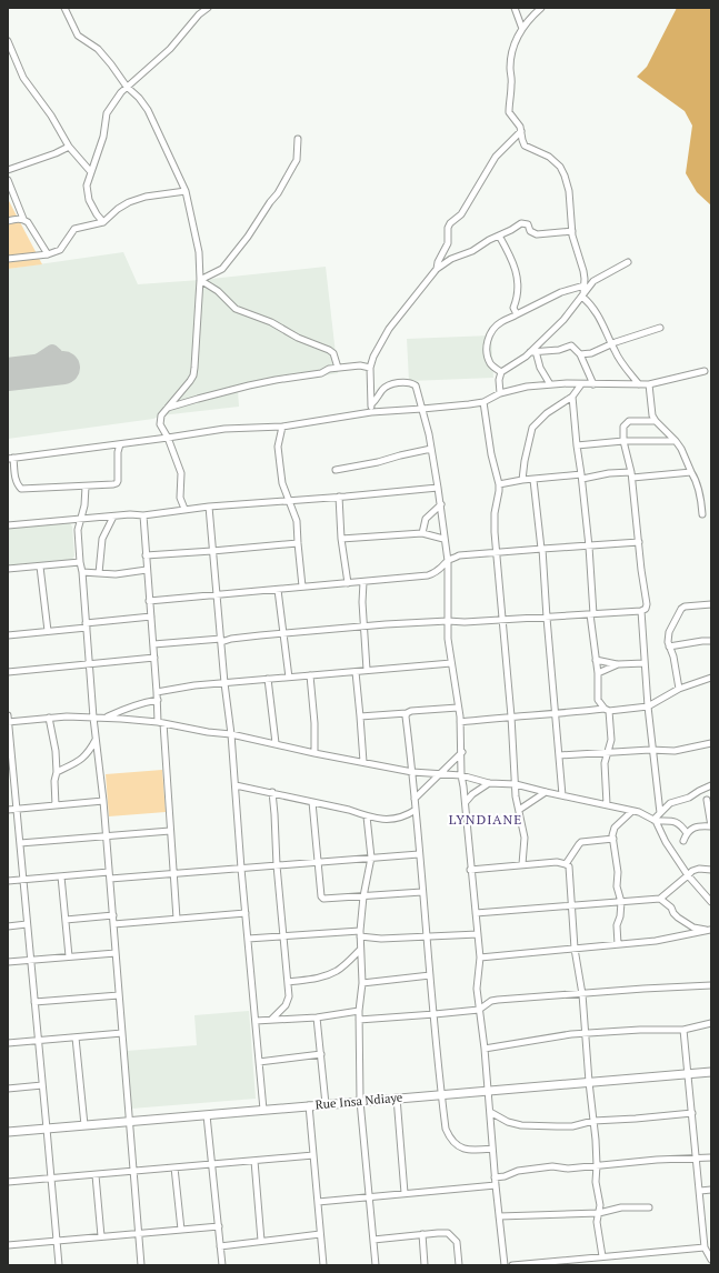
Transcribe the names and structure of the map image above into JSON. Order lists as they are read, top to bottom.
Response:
{
  "streets": {
    "main road": ["Rue Insa Ndiaye"]
  },
  "districts": ["LYNDIANE"]
}
